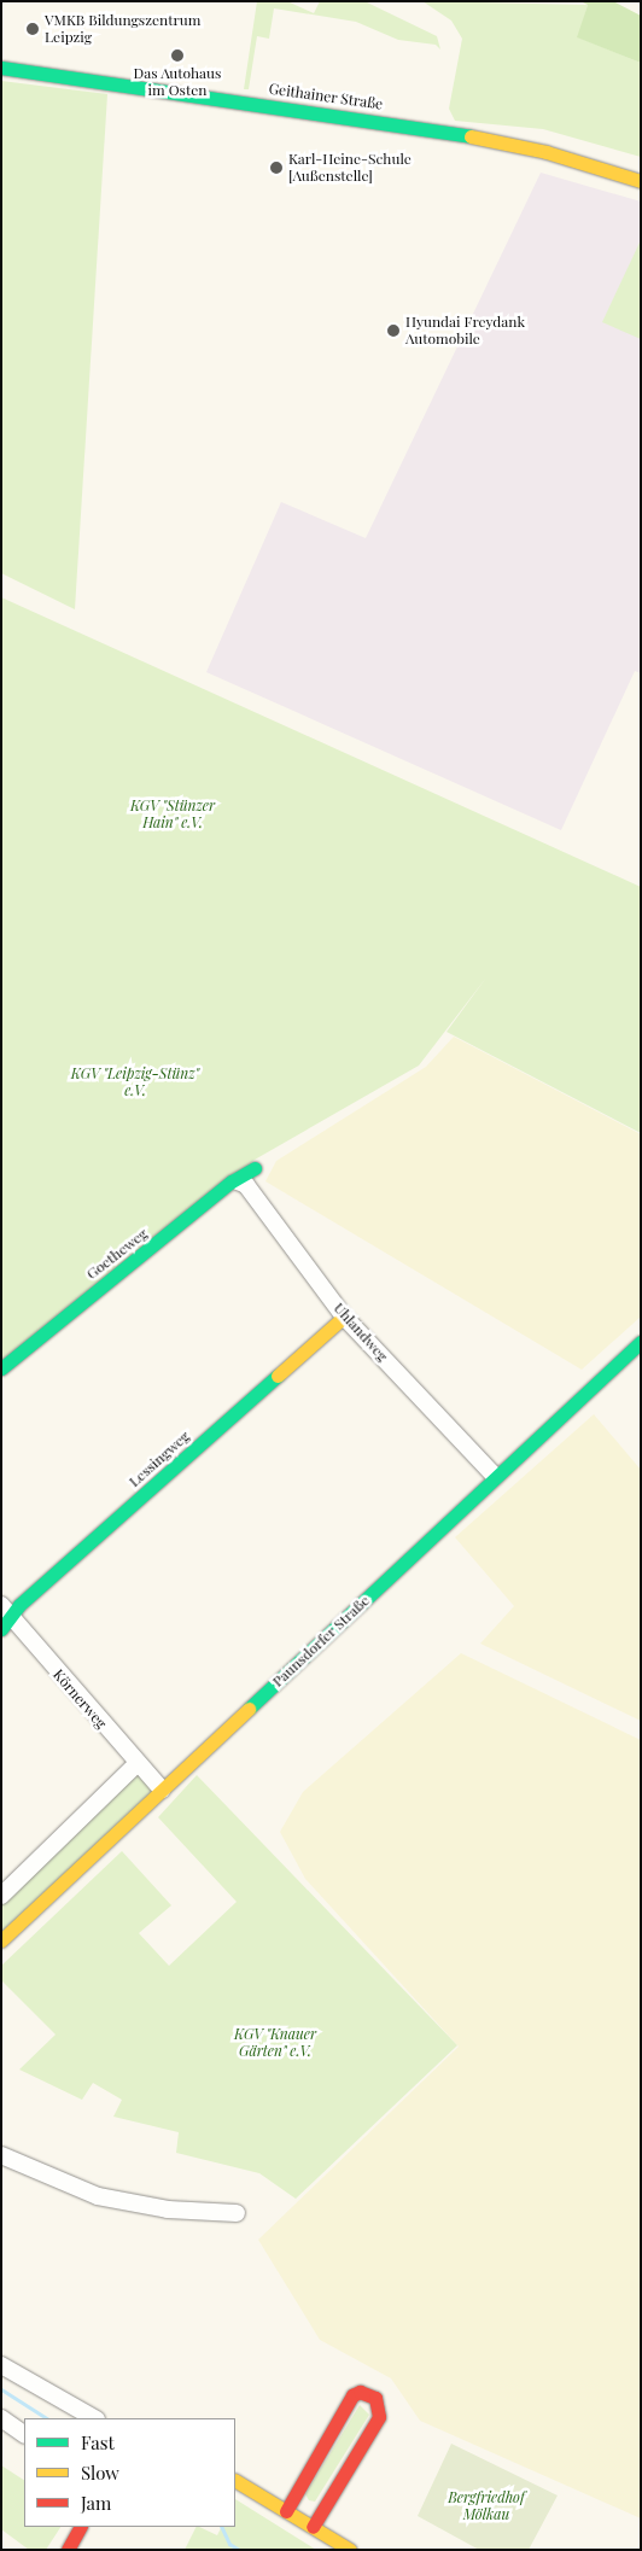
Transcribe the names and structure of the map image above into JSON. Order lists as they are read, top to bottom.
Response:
{
  "streets": {
    "street": [
      "Geithainer Straße",
      "Goetheweg",
      "Uhlandweg",
      "Lessingweg",
      "Paunsdorfer Straße",
      "Körnerweg"
    ]
  },
  "crossings": [
    ["Goetheweg", "Uhlandweg"],
    ["Uhlandweg", "Lessingweg"],
    ["Uhlandweg", "Paunsdorfer Straße"],
    ["Lessingweg", "Körnerweg"],
    ["Paunsdorfer Straße", "Körnerweg"]
  ],
  "parks": [
    "KGV \"Stünzer Hain\" e.V.",
    "KGV \"Leipzig-Stünz\" e.V.",
    "KGV \"Knauer Gärten\" e.V.",
    "Bergfriedhof Mölkau"
  ],
  "places": [
    "VMKB Bildungszentrum Leipzig",
    "Das Autohaus im Osten",
    "Karl-Heine-Schule [Außenstelle]",
    "Hyundai Freydank Automobile"
  ],
  "legend": ["Fast", "Slow", "Jam"]
}
